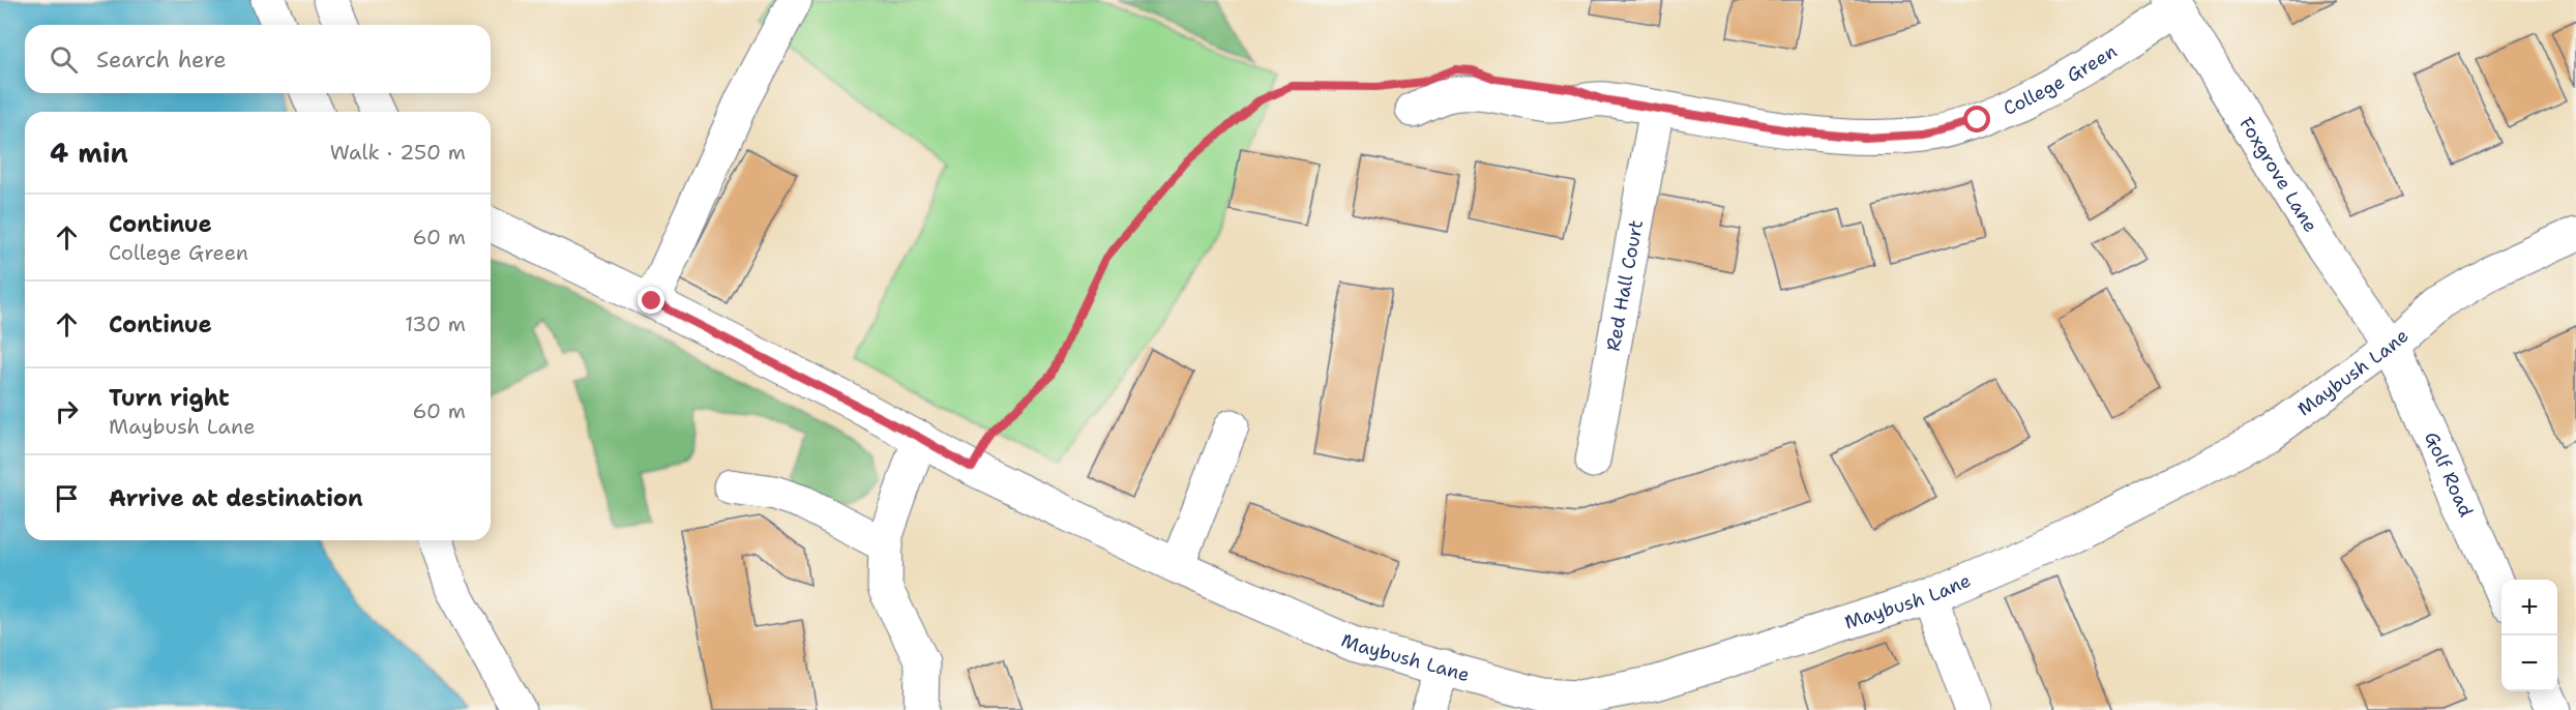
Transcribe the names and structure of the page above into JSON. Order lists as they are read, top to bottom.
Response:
{
  "streets": {
    "street": [
      "College Green",
      "Foxgrove Lane",
      "Red Hall Court",
      "Maybush Lane",
      "Golf Road"
    ]
  },
  "crossings": [
    ["College Green", "Foxgrove Lane"],
    ["College Green", "Red Hall Court"],
    ["Foxgrove Lane", "Maybush Lane"],
    ["Foxgrove Lane", "Golf Road"],
    ["Maybush Lane", "Golf Road"]
  ],
  "page": {
    "search": "Search here",
    "heading": ["4 min", "Walk · 250 m"],
    "list": [
      ["Continue", "College Green", "60 m"],
      ["Continue", "130 m"],
      ["Turn right", "Maybush Lane", "60 m"],
      "Arrive at destination"
    ],
    "map_buttons": ["+", "−"]
  }
}
